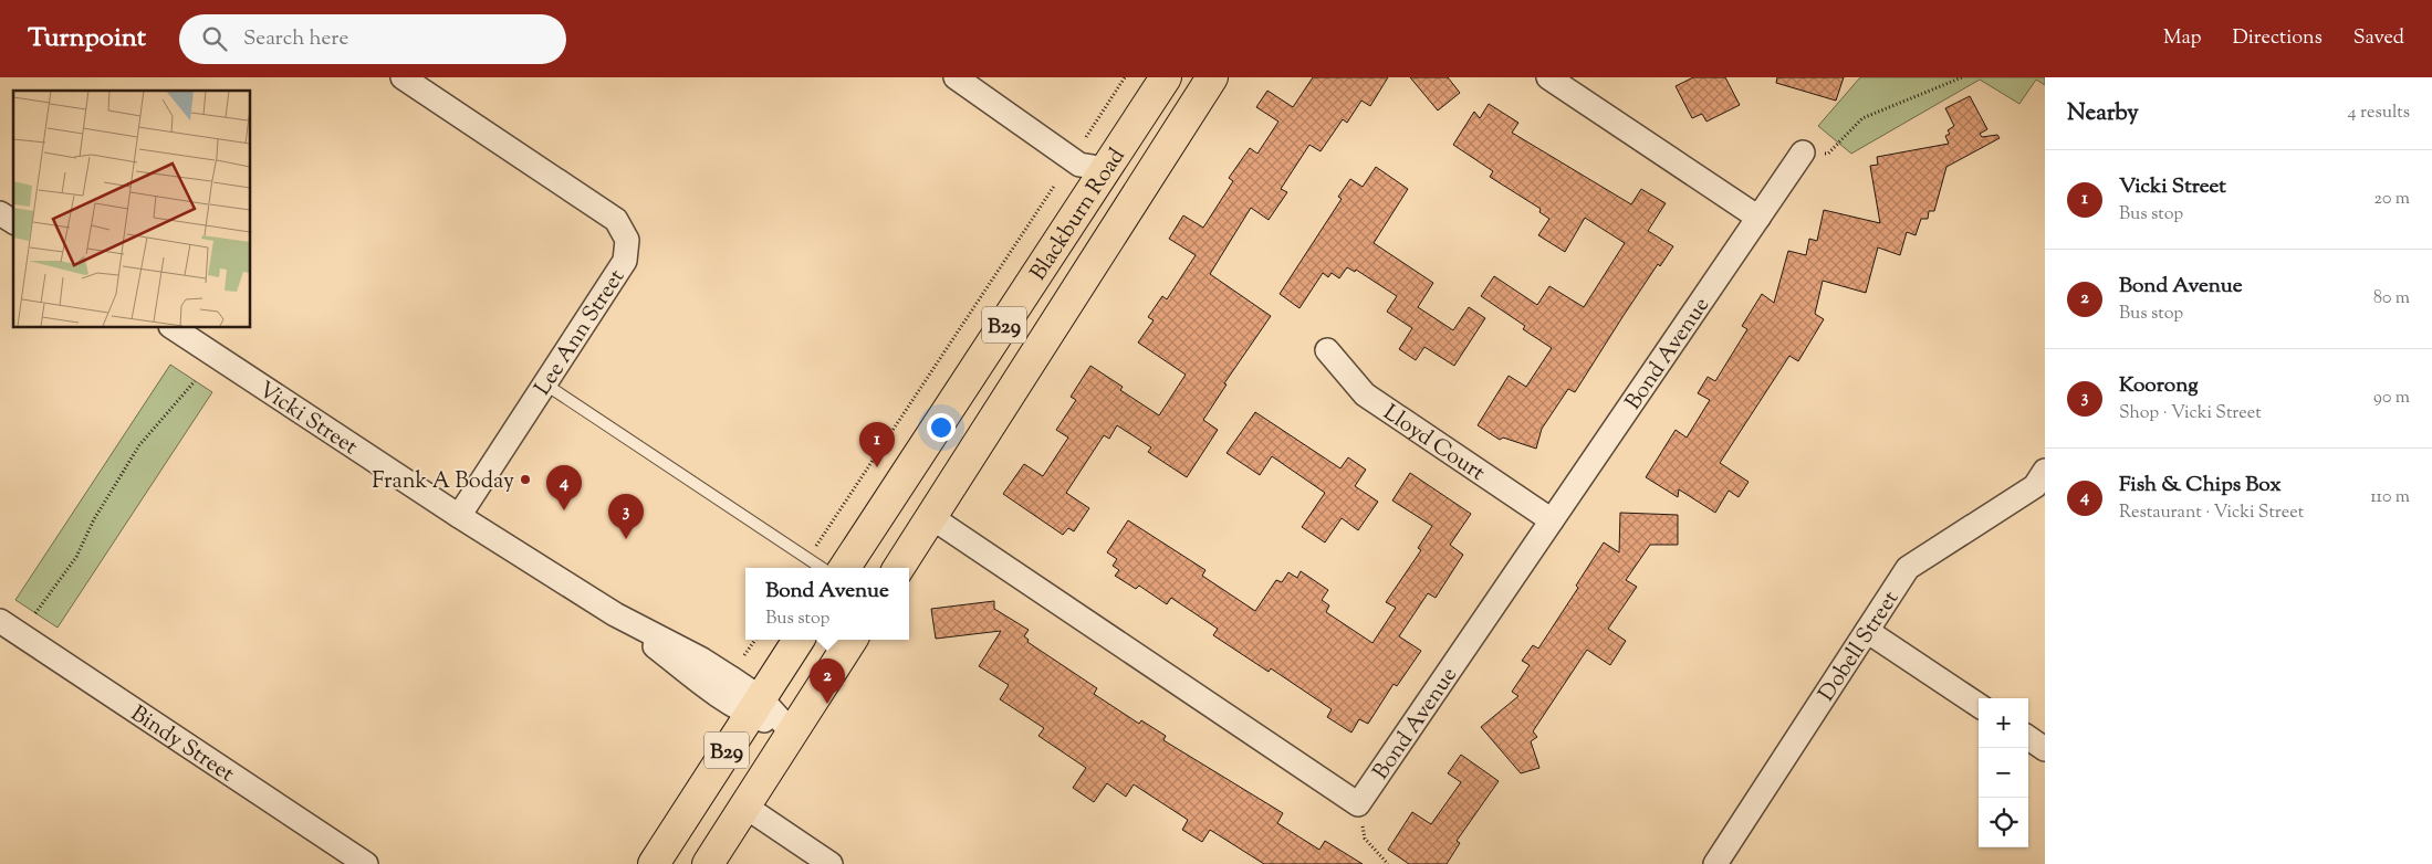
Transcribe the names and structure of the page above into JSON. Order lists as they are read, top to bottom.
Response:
{
  "streets": {
    "main road": ["Blackburn Road", "B29"],
    "street": [
      "Lee Ann Street",
      "Bond Avenue",
      "Vicki Street",
      "Lloyd Court",
      "Dobell Street",
      "Bindy Street"
    ]
  },
  "crossings": [
    ["B29", "Vicki Street"],
    ["Lee Ann Street", "Vicki Street"],
    ["Bond Avenue", "Lloyd Court"]
  ],
  "places": ["Frank A Boday"],
  "page": {
    "header": "Turnpoint",
    "search": "Search here",
    "nav": ["Map", "Directions", "Saved"],
    "heading": ["Nearby", "4 results"],
    "list": [
      {
        "mark": "1",
        "name": "Vicki Street",
        "note": "Bus stop",
        "value": "20 m"
      },
      {
        "mark": "2",
        "name": "Bond Avenue",
        "note": "Bus stop",
        "value": "80 m"
      },
      {
        "mark": "3",
        "name": "Koorong",
        "note": "Shop · Vicki Street",
        "value": "90 m"
      },
      {
        "mark": "4",
        "name": "Fish & Chips Box",
        "note": "Restaurant · Vicki Street",
        "value": "110 m"
      }
    ],
    "pins": [
      "1",
      "4",
      "3",
      "2"
    ],
    "popup": ["Bond Avenue", "Bus stop"],
    "map_buttons": ["+", "−"]
  }
}
